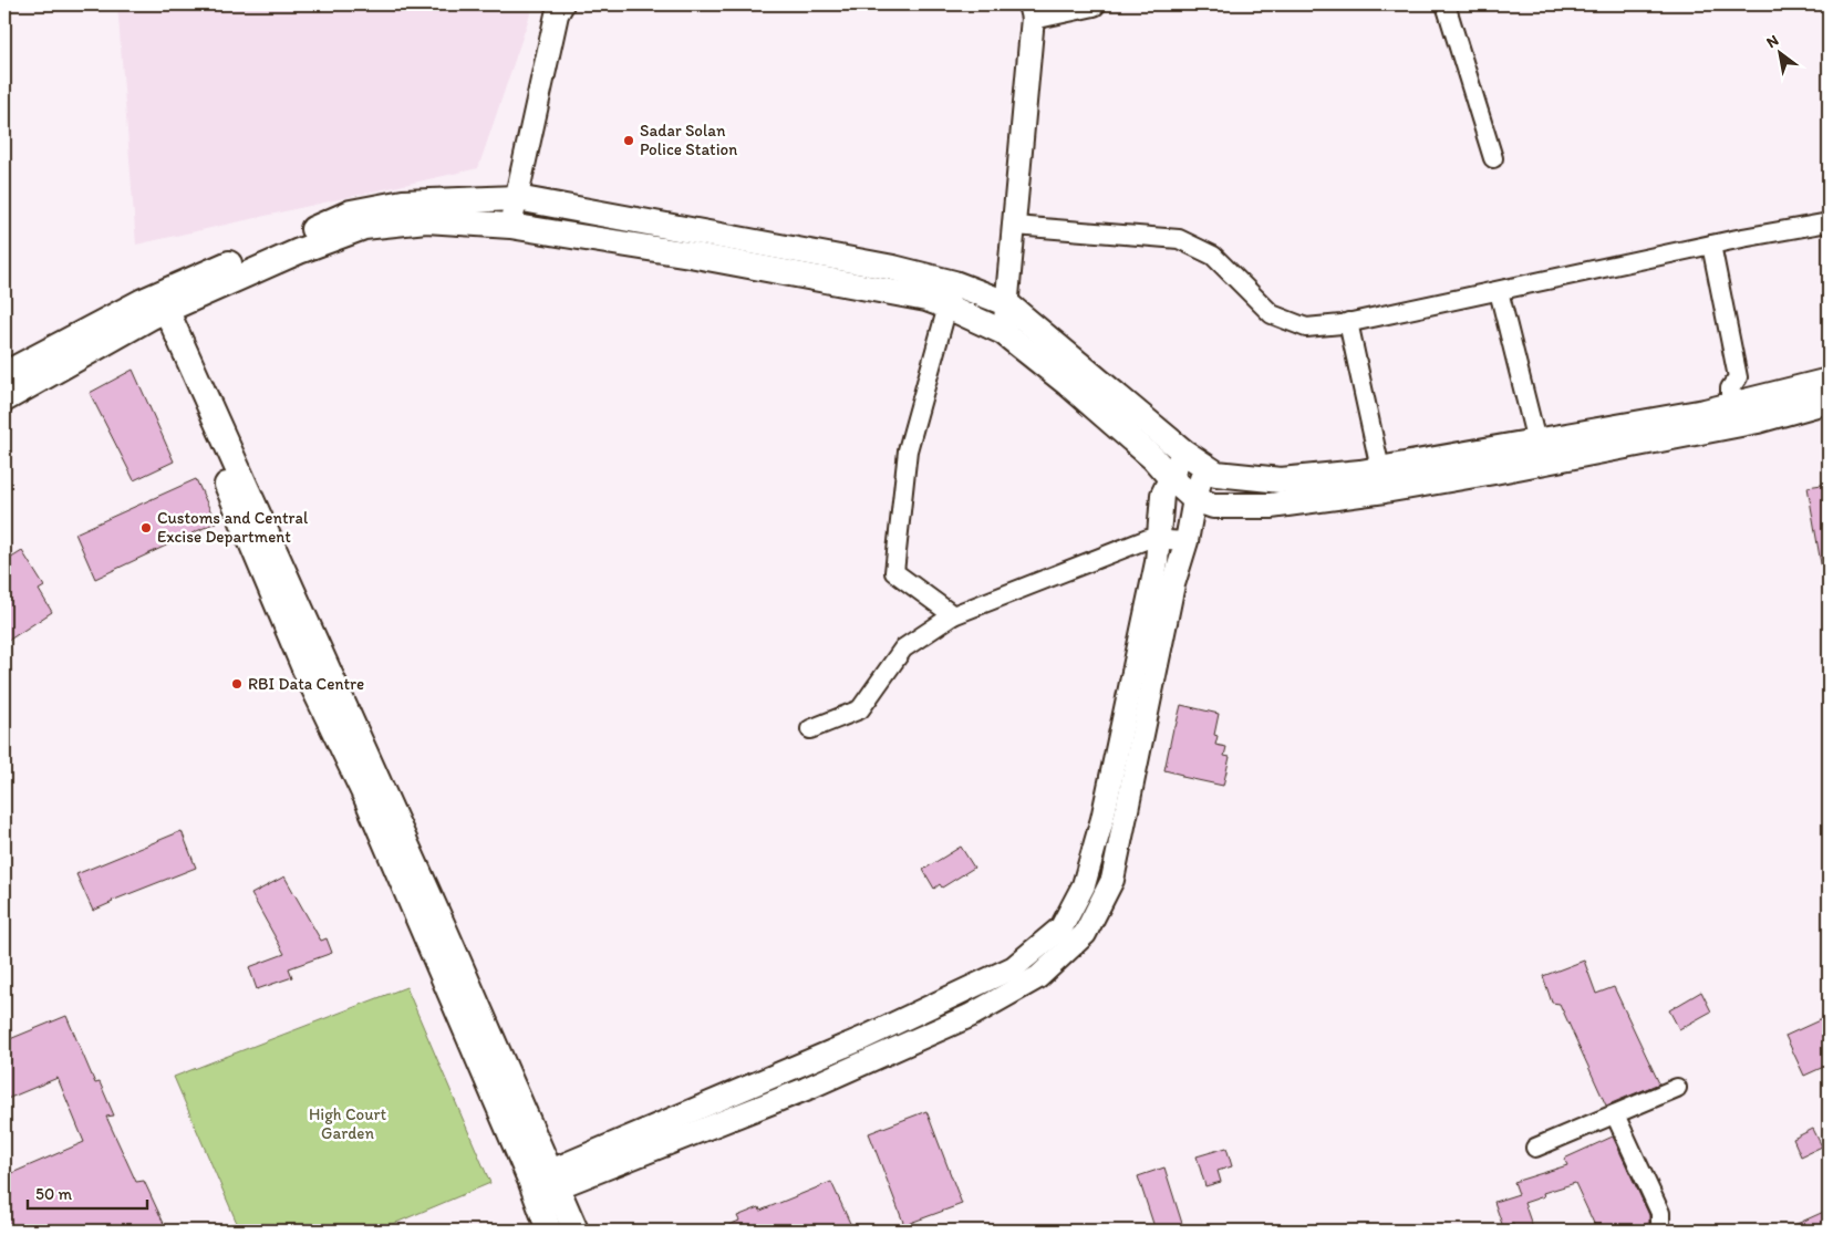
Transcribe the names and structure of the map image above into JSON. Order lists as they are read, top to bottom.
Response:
{
  "parks": ["High Court Garden"],
  "places": ["Sadar Solan Police Station", "Customs and Central Excise Department", "RBI Data Centre"],
  "scale_bar": "50 m",
  "north": "top left"
}
